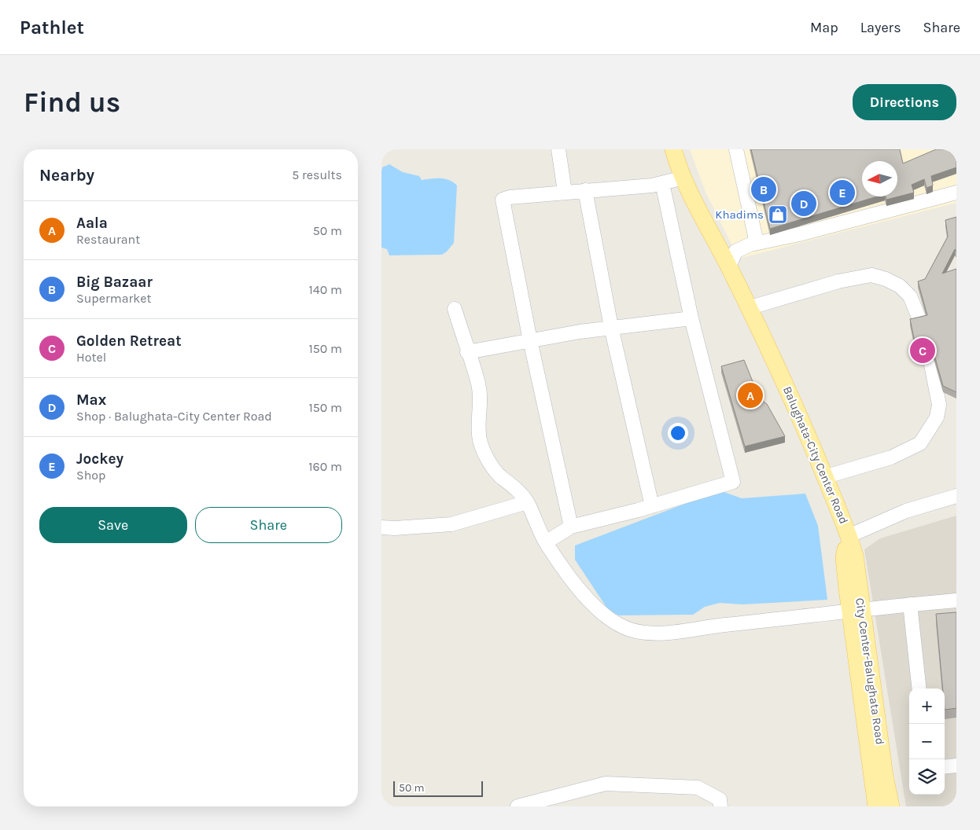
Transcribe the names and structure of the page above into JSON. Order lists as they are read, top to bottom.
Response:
{
  "streets": {
    "main road": ["Balughata-City Center Road", "City Center-Balughata Road"]
  },
  "crossings": [
    ["Balughata-City Center Road", "City Center-Balughata Road"]
  ],
  "places": {
    "shop": ["Khadims"]
  },
  "scale_bar": "50 m",
  "north": "left",
  "page": {
    "header": "Pathlet",
    "nav": ["Map", "Layers", "Share"],
    "buttons": [
      "Directions",
      ["Save", "Share"]
    ],
    "title": "Find us",
    "heading": ["Nearby", "5 results"],
    "pins": [
      "B",
      "E",
      "D",
      "C",
      "A"
    ],
    "list": [
      {
        "mark": "A",
        "name": "Aala",
        "note": "Restaurant",
        "value": "50 m"
      },
      {
        "mark": "B",
        "name": "Big Bazaar",
        "note": "Supermarket",
        "value": "140 m"
      },
      {
        "mark": "C",
        "name": "Golden Retreat",
        "note": "Hotel",
        "value": "150 m"
      },
      {
        "mark": "D",
        "name": "Max",
        "note": "Shop · Balughata-City Center Road",
        "value": "150 m"
      },
      {
        "mark": "E",
        "name": "Jockey",
        "note": "Shop",
        "value": "160 m"
      }
    ],
    "map_buttons": ["+", "−"],
    "scale": "50 m"
  }
}
